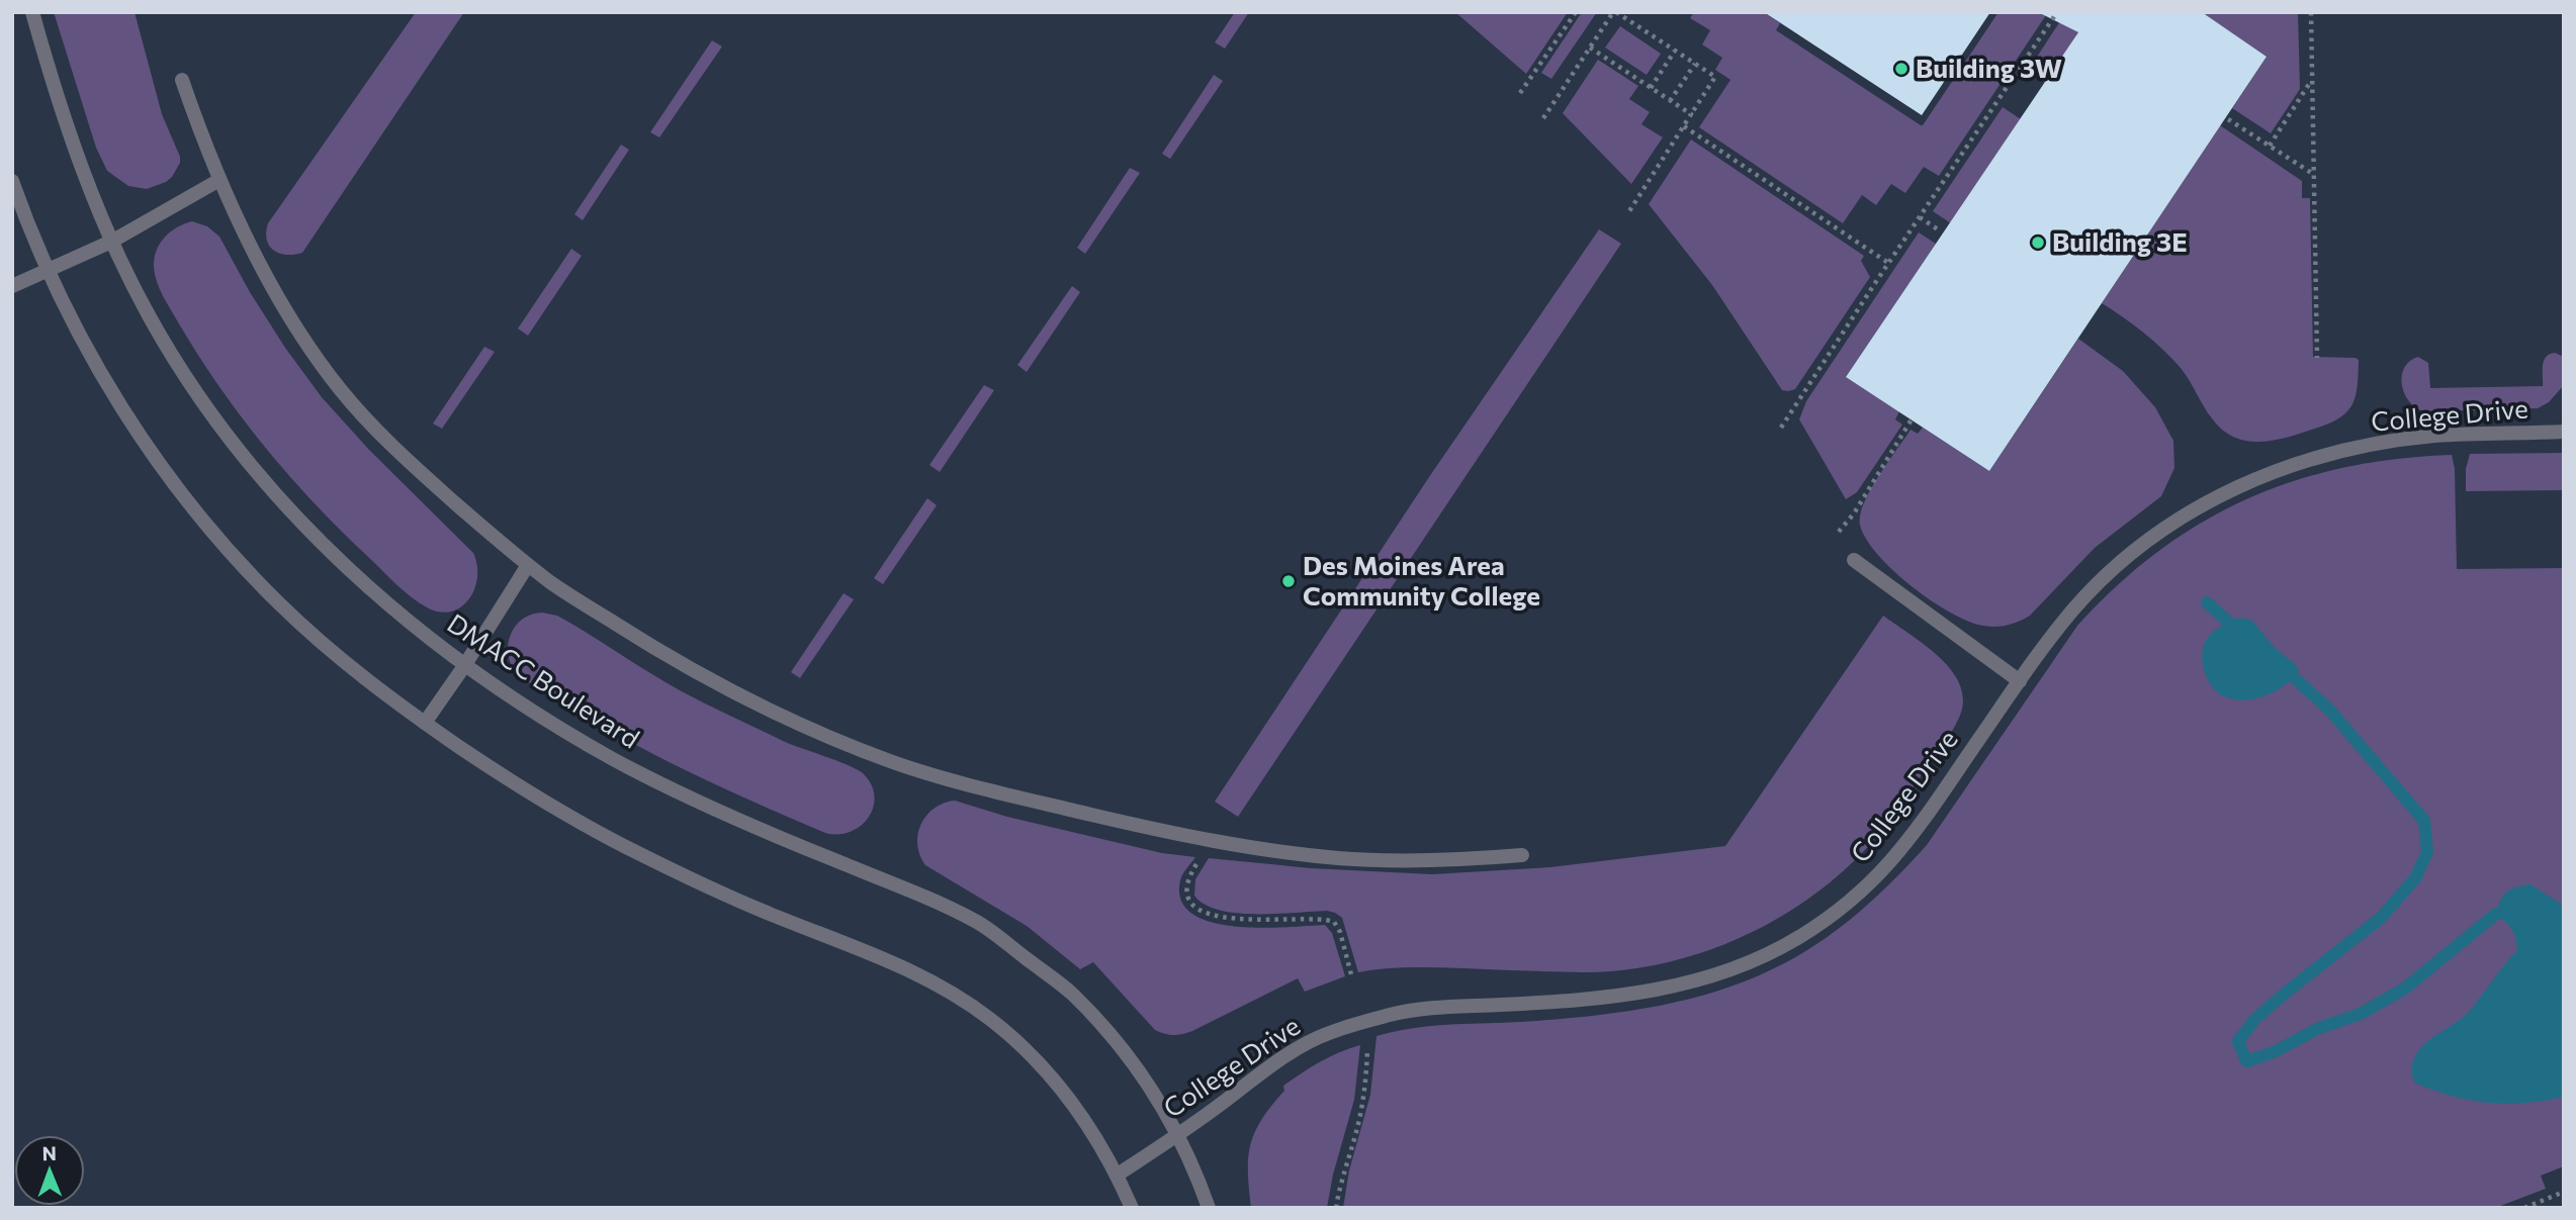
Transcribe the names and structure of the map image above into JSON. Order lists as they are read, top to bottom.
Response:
{
  "streets": {
    "street": ["College Drive", "DMACC Boulevard"]
  },
  "crossings": [
    ["College Drive", "DMACC Boulevard"]
  ],
  "places": ["Building 3W", "Building 3E", "Des Moines Area Community College"],
  "north": "top"
}
